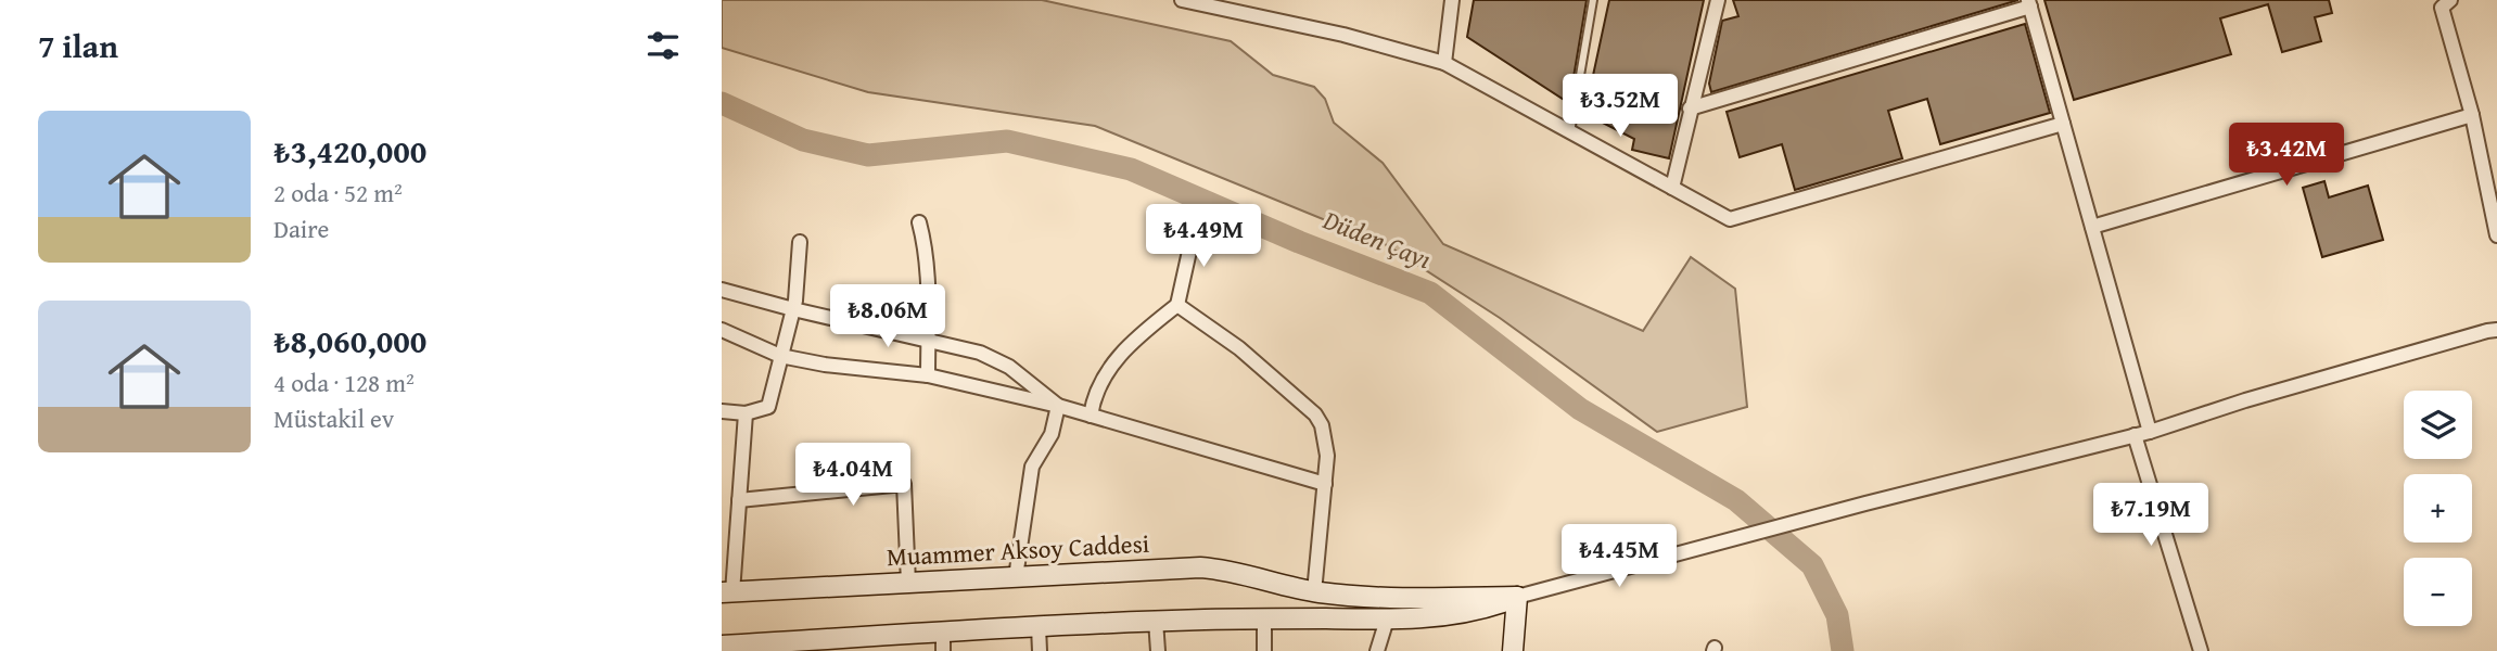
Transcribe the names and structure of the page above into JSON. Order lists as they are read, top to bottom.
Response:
{
  "streets": {
    "main road": ["Muammer Aksoy Caddesi"]
  },
  "water": ["Düden Çayı"],
  "page": {
    "heading": "7 ilan",
    "price": [
      "₺3.52M",
      "₺3.42M",
      "₺4.49M",
      "₺8.06M",
      "₺4.04M",
      "₺7.19M",
      "₺4.45M"
    ],
    "list": [
      {
        "name": "₺3,420,000",
        "note": "2 oda · 52 m² · Daire"
      },
      {
        "name": "₺8,060,000",
        "note": "4 oda · 128 m² · Müstakil ev"
      }
    ],
    "map_buttons": ["+", "−"]
  }
}
